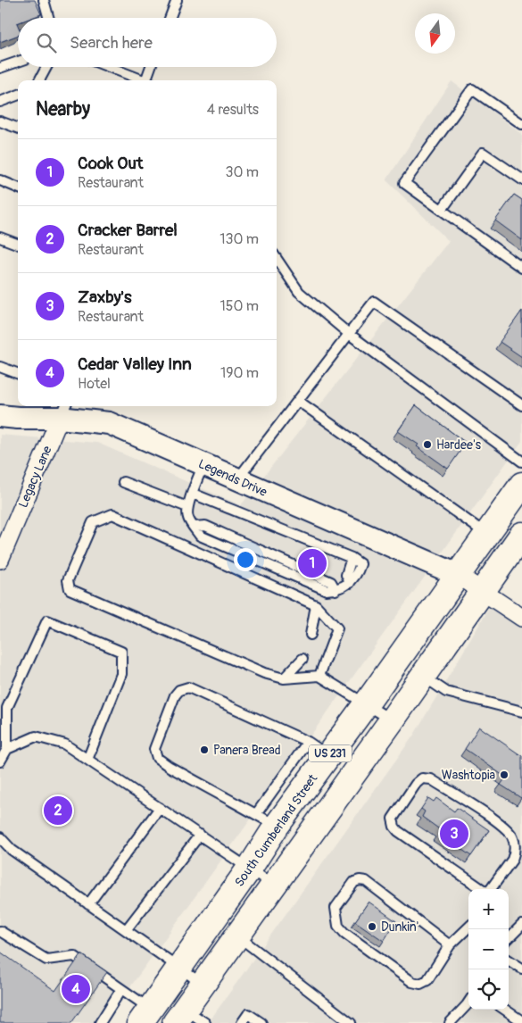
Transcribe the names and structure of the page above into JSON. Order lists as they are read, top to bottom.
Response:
{
  "streets": {
    "main road": ["US 231", "South Cumberland Street"],
    "street": ["Legacy Lane", "Legends Drive"]
  },
  "crossings": [
    ["Legacy Lane", "Legends Drive"],
    ["Legends Drive", "South Cumberland Street"]
  ],
  "places": [
    "Hardee's",
    "Panera Bread",
    "Washtopia",
    "Dunkin'"
  ],
  "north": "bottom",
  "page": {
    "search": "Search here",
    "heading": ["Nearby", "4 results"],
    "list": [
      {
        "mark": "1",
        "name": "Cook Out",
        "note": "Restaurant",
        "value": "30 m"
      },
      {
        "mark": "2",
        "name": "Cracker Barrel",
        "note": "Restaurant",
        "value": "130 m"
      },
      {
        "mark": "3",
        "name": "Zaxby's",
        "note": "Restaurant",
        "value": "150 m"
      },
      {
        "mark": "4",
        "name": "Cedar Valley Inn",
        "note": "Hotel",
        "value": "190 m"
      }
    ],
    "pins": [
      "1",
      "2",
      "3",
      "4"
    ],
    "map_buttons": ["+", "−"]
  }
}
